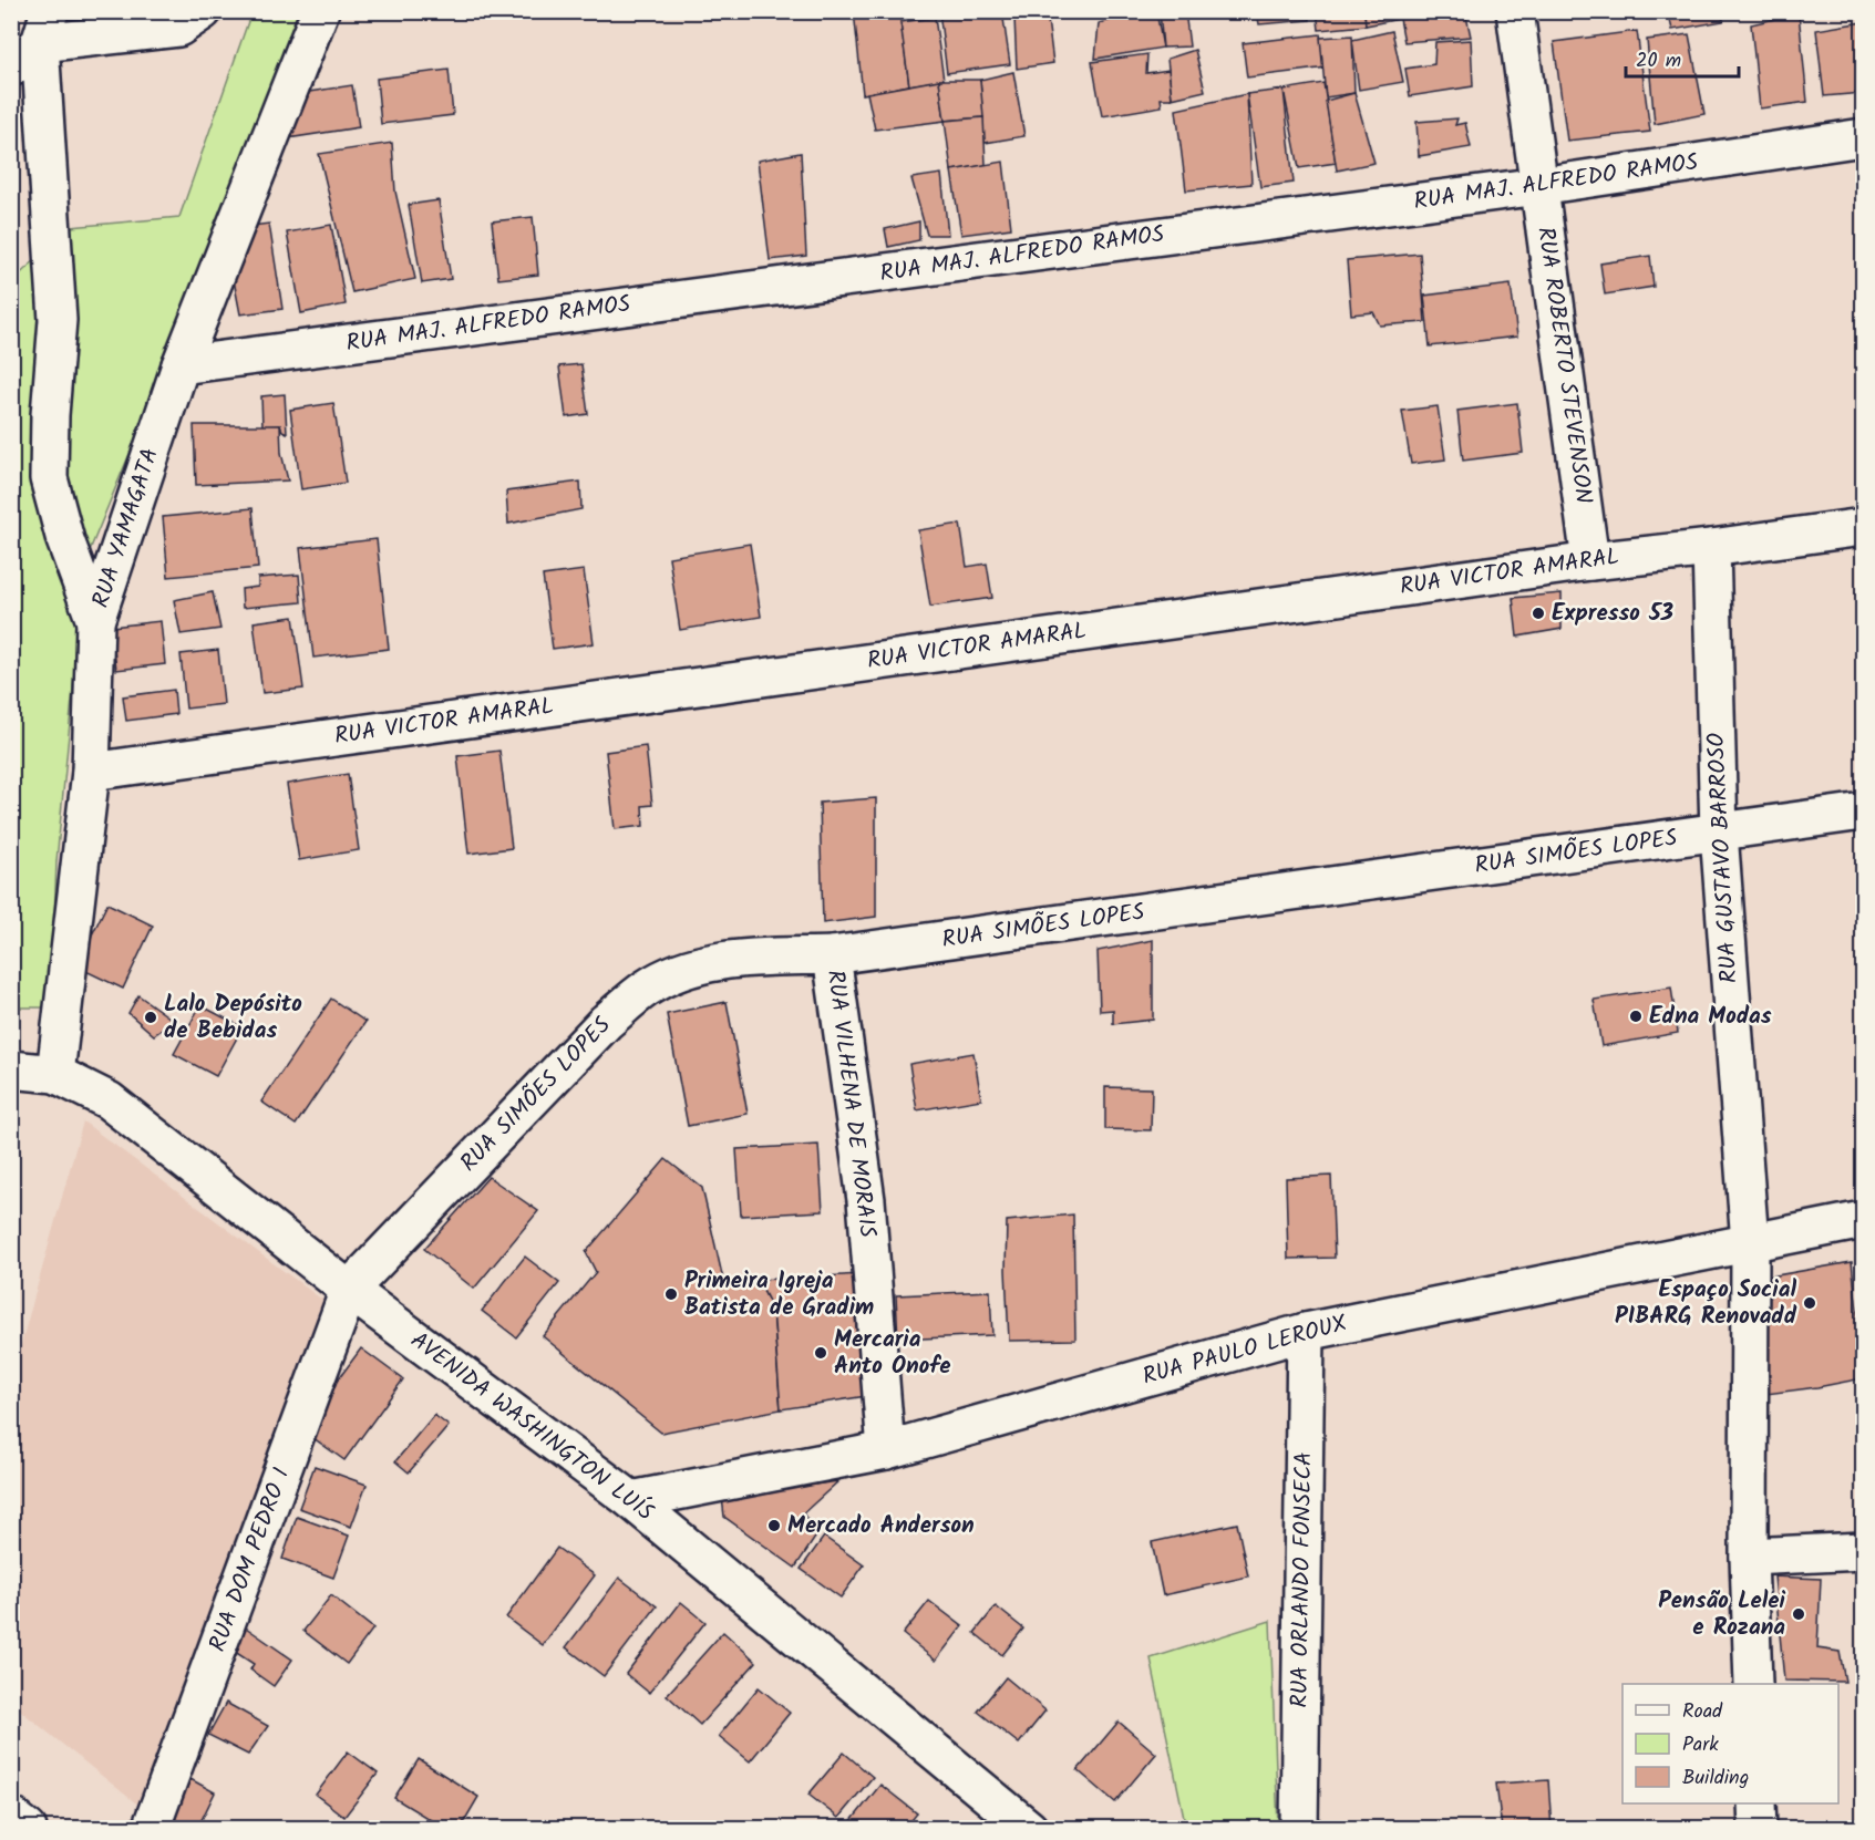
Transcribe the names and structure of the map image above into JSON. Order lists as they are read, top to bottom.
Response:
{
  "streets": {
    "street": [
      "RUA MAJ. ALFREDO RAMOS",
      "RUA ROBERTO STEVENSON",
      "RUA YAMAGATA",
      "RUA VICTOR AMARAL",
      "RUA SIMÕES LOPES",
      "RUA GUSTAVO BARROSO",
      "RUA VILHENA DE MORAIS",
      "RUA PAULO LEROUX",
      "AVENIDA WASHINGTON LUÍS",
      "RUA DOM PEDRO I",
      "RUA ORLANDO FONSECA"
    ]
  },
  "crossings": [
    ["RUA MAJ. ALFREDO RAMOS", "RUA ROBERTO STEVENSON"],
    ["RUA MAJ. ALFREDO RAMOS", "RUA YAMAGATA"],
    ["RUA ROBERTO STEVENSON", "RUA VICTOR AMARAL"],
    ["RUA YAMAGATA", "RUA VICTOR AMARAL"],
    ["RUA YAMAGATA", "AVENIDA WASHINGTON LUÍS"],
    ["RUA VICTOR AMARAL", "RUA GUSTAVO BARROSO"],
    ["RUA SIMÕES LOPES", "RUA GUSTAVO BARROSO"],
    ["RUA SIMÕES LOPES", "RUA VILHENA DE MORAIS"],
    ["RUA SIMÕES LOPES", "AVENIDA WASHINGTON LUÍS"],
    ["RUA SIMÕES LOPES", "RUA DOM PEDRO I"],
    ["RUA GUSTAVO BARROSO", "RUA PAULO LEROUX"],
    ["RUA VILHENA DE MORAIS", "RUA PAULO LEROUX"],
    ["RUA PAULO LEROUX", "AVENIDA WASHINGTON LUÍS"],
    ["RUA PAULO LEROUX", "RUA ORLANDO FONSECA"],
    ["AVENIDA WASHINGTON LUÍS", "RUA DOM PEDRO I"]
  ],
  "places": [
    "Expresso 53",
    "Edna Modas",
    "Lalo Depósito de Bebidas",
    "Primeira Igreja Batista de Gradim",
    "Espaço Social PIBARG Renovadd",
    "Mercaria Anto Onofe",
    "Mercado Anderson",
    "Pensão Lelei e Rozana"
  ],
  "legend": ["Road", "Park", "Building"],
  "scale_bar": "20 m"
}
